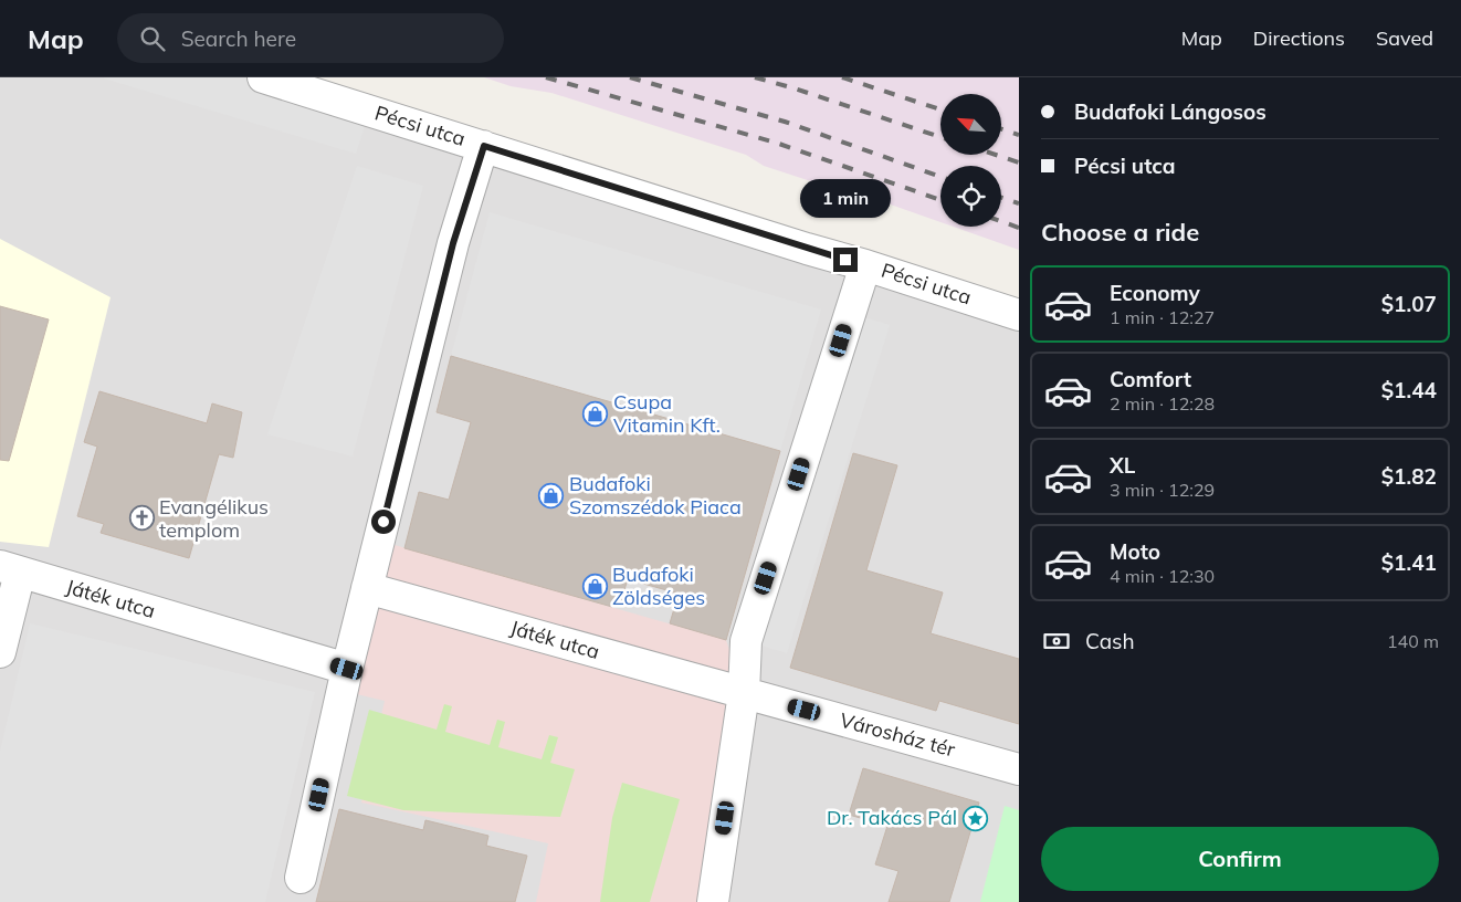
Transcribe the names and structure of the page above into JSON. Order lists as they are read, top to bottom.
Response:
{
  "streets": {
    "street": ["Pécsi utca", "Játék utca", "Városház tér"]
  },
  "crossings": [
    ["Játék utca", "Városház tér"]
  ],
  "places": {
    "shop": ["Csupa Vitamin Kft.", "Budafoki Szomszédok Piaca", "Budafoki Zöldséges"],
    "church": ["Evangélikus templom"],
    "place": ["Dr. Takács Pál"]
  },
  "north": "top left",
  "page": {
    "header": "Map",
    "search": "Search here",
    "nav": ["Map", "Directions", "Saved"],
    "banner": ["Budafoki Lángosos", "Pécsi utca"],
    "bubble": "1 min",
    "heading": "Choose a ride",
    "list": [
      {
        "name": "Economy",
        "note": "1 min · 12:27",
        "value": "$1.07"
      },
      {
        "name": "Comfort",
        "note": "2 min · 12:28",
        "value": "$1.44"
      },
      {
        "name": "XL",
        "note": "3 min · 12:29",
        "value": "$1.82"
      },
      {
        "name": "Moto",
        "note": "4 min · 12:30",
        "value": "$1.41"
      }
    ],
    "pay": ["Cash", "140 m"],
    "buttons": "Confirm"
  }
}
